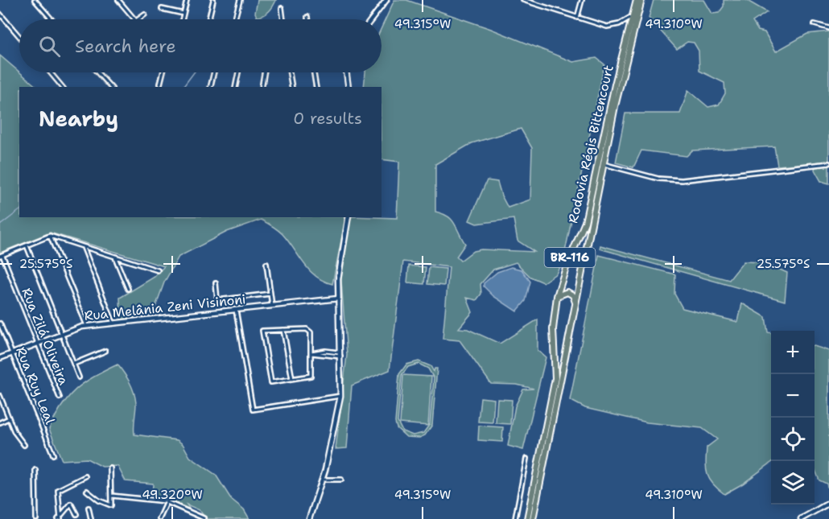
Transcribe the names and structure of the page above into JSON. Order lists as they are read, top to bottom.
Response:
{
  "streets": {
    "highway": ["Rodovia Régis Bittencourt", "BR-116"],
    "main road": ["Rua Melânia Zeni Visinoni"],
    "street": ["Rua Zilá Oliveira", "Rua Ruy Leal"]
  },
  "crossings": [
    ["Rua Melânia Zeni Visinoni", "Rua Zilá Oliveira"],
    ["Rua Melânia Zeni Visinoni", "Rua Ruy Leal"]
  ],
  "page": {
    "search": "Search here",
    "heading": ["Nearby", "0 results"],
    "map_buttons": ["+", "−"]
  },
  "coordinates": [
    "49.315°W",
    "49.310°W",
    "25.575°S",
    "49.320°W"
  ]
}
